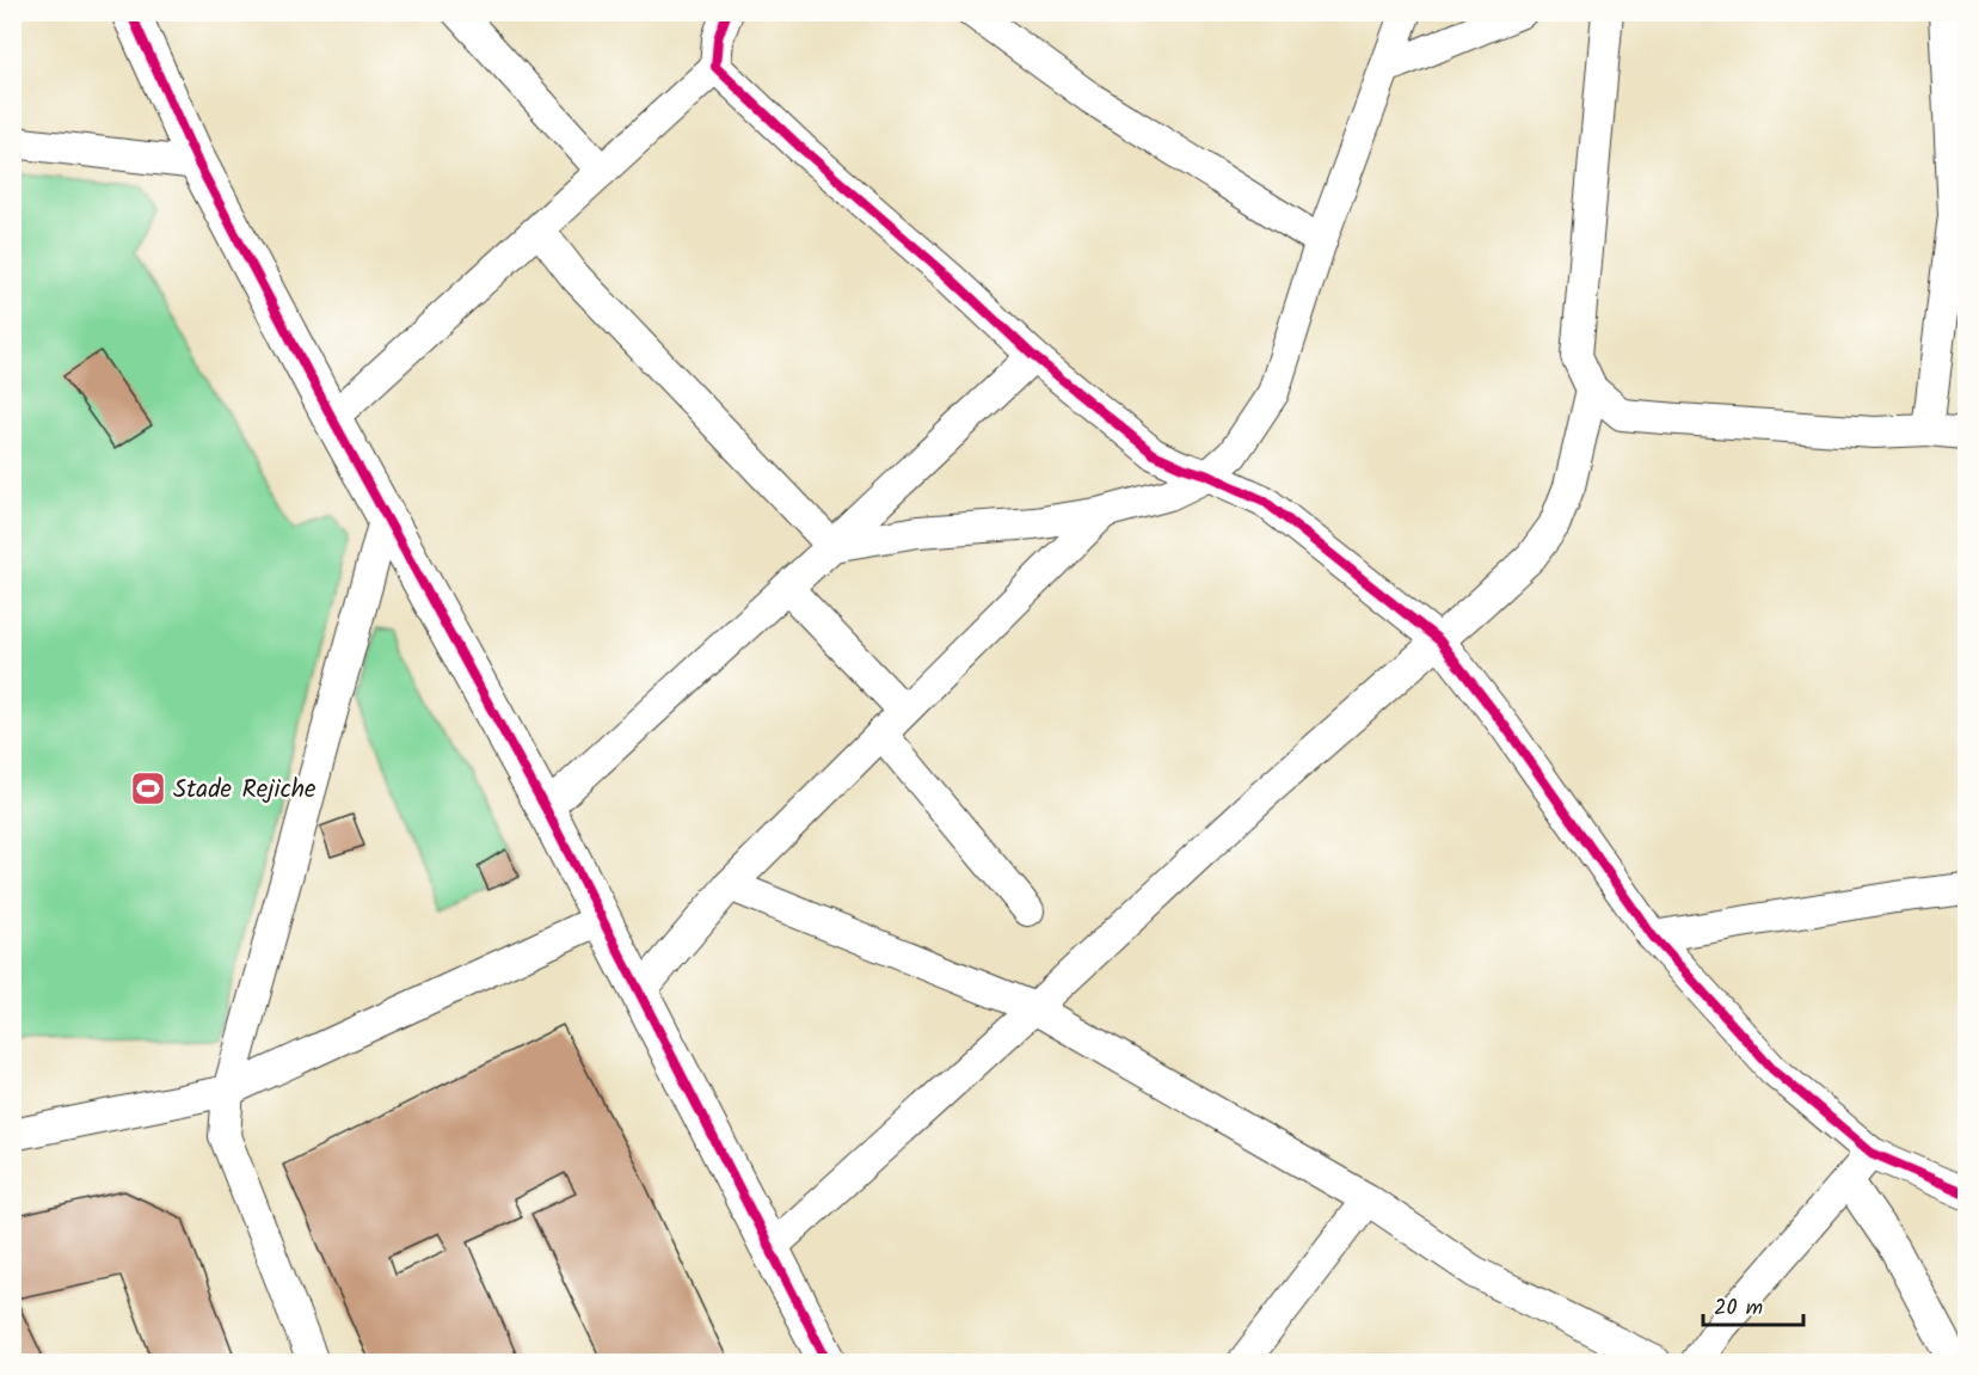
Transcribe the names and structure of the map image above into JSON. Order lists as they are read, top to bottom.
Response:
{
  "places": {
    "sports": ["Stade Rejiche"]
  },
  "scale_bar": "20 m"
}
